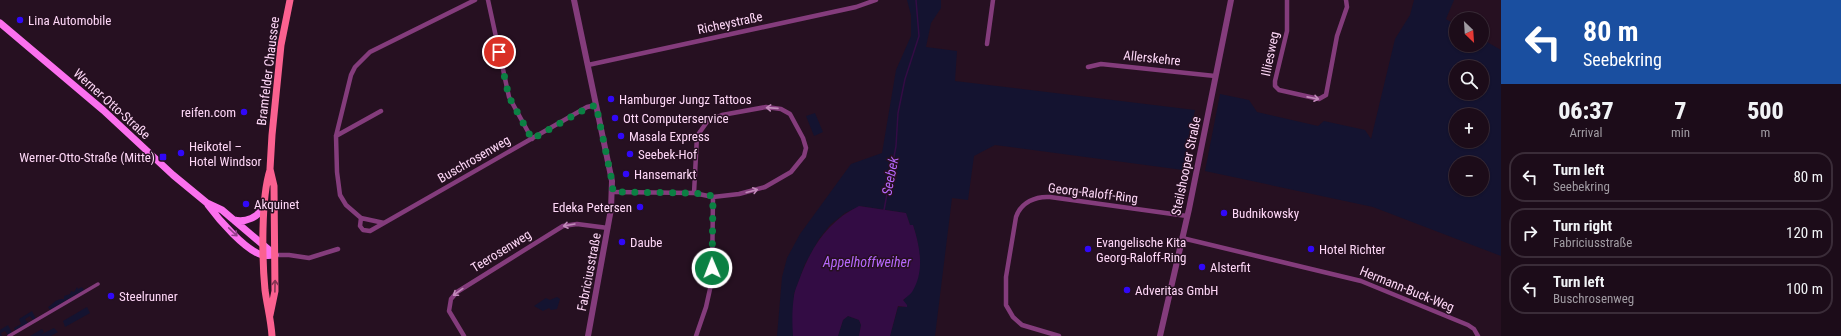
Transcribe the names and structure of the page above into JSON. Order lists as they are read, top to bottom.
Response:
{
  "streets": {
    "main road": ["Bramfelder Chaussee", "Werner-Otto-Straße"],
    "street": [
      "Richeystraße",
      "Illiesweg",
      "Allerskehre",
      "Buschrosenweg",
      "Steilshooper Straße",
      "Georg-Raloff-Ring",
      "Teerosenweg",
      "Fabriciusstraße",
      "Hermann-Buck-Weg"
    ]
  },
  "crossings": [
    ["Richeystraße", "Fabriciusstraße"],
    ["Allerskehre", "Steilshooper Straße"],
    ["Bramfelder Chaussee", "Werner-Otto-Straße"],
    ["Buschrosenweg", "Fabriciusstraße"],
    ["Steilshooper Straße", "Georg-Raloff-Ring"],
    ["Steilshooper Straße", "Hermann-Buck-Weg"],
    ["Teerosenweg", "Fabriciusstraße"]
  ],
  "one_way": ["Teerosenweg"],
  "water": ["Seebek", "Appelhoffweiher"],
  "places": {
    "other": [
      "Lina Automobile",
      "Hamburger Jungz Tattoos",
      "reifen.com",
      "Ott Computerservice",
      "Masala Express",
      "Heikotel – Hotel Windsor",
      "Seebek-Hof",
      "Hansemarkt",
      "Akquinet",
      "Edeka Petersen",
      "Budnikowsky",
      "Daube",
      "Evangelische Kita Georg-Raloff-Ring",
      "Hotel Richter",
      "Alsterfit",
      "Adveritas GmbH",
      "Steelrunner"
    ],
    "transit": ["Werner-Otto-Straße (Mitte)"]
  },
  "north": "bottom right",
  "page": {
    "turn": ["80 m", "Seebekring"],
    "map_buttons": ["+", "−"],
    "eta": [
      "06:37",
      "Arrival",
      "7",
      "min",
      "500",
      "m"
    ],
    "list": [
      {
        "name": "Turn left",
        "note": "Seebekring",
        "value": "80 m"
      },
      {
        "name": "Turn right",
        "note": "Fabriciusstraße",
        "value": "120 m"
      },
      {
        "name": "Turn left",
        "note": "Buschrosenweg",
        "value": "100 m"
      }
    ]
  }
}
